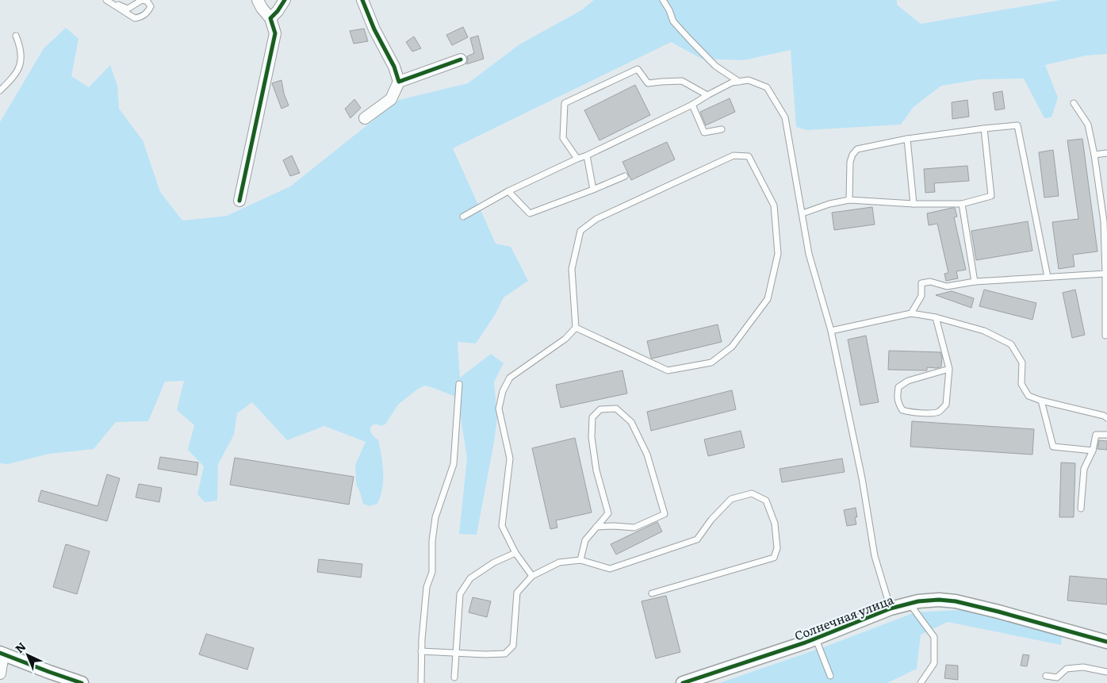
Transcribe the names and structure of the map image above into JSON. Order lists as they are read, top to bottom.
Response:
{
  "streets": {
    "street": ["Солнечная улица"]
  },
  "north": "top left"
}
